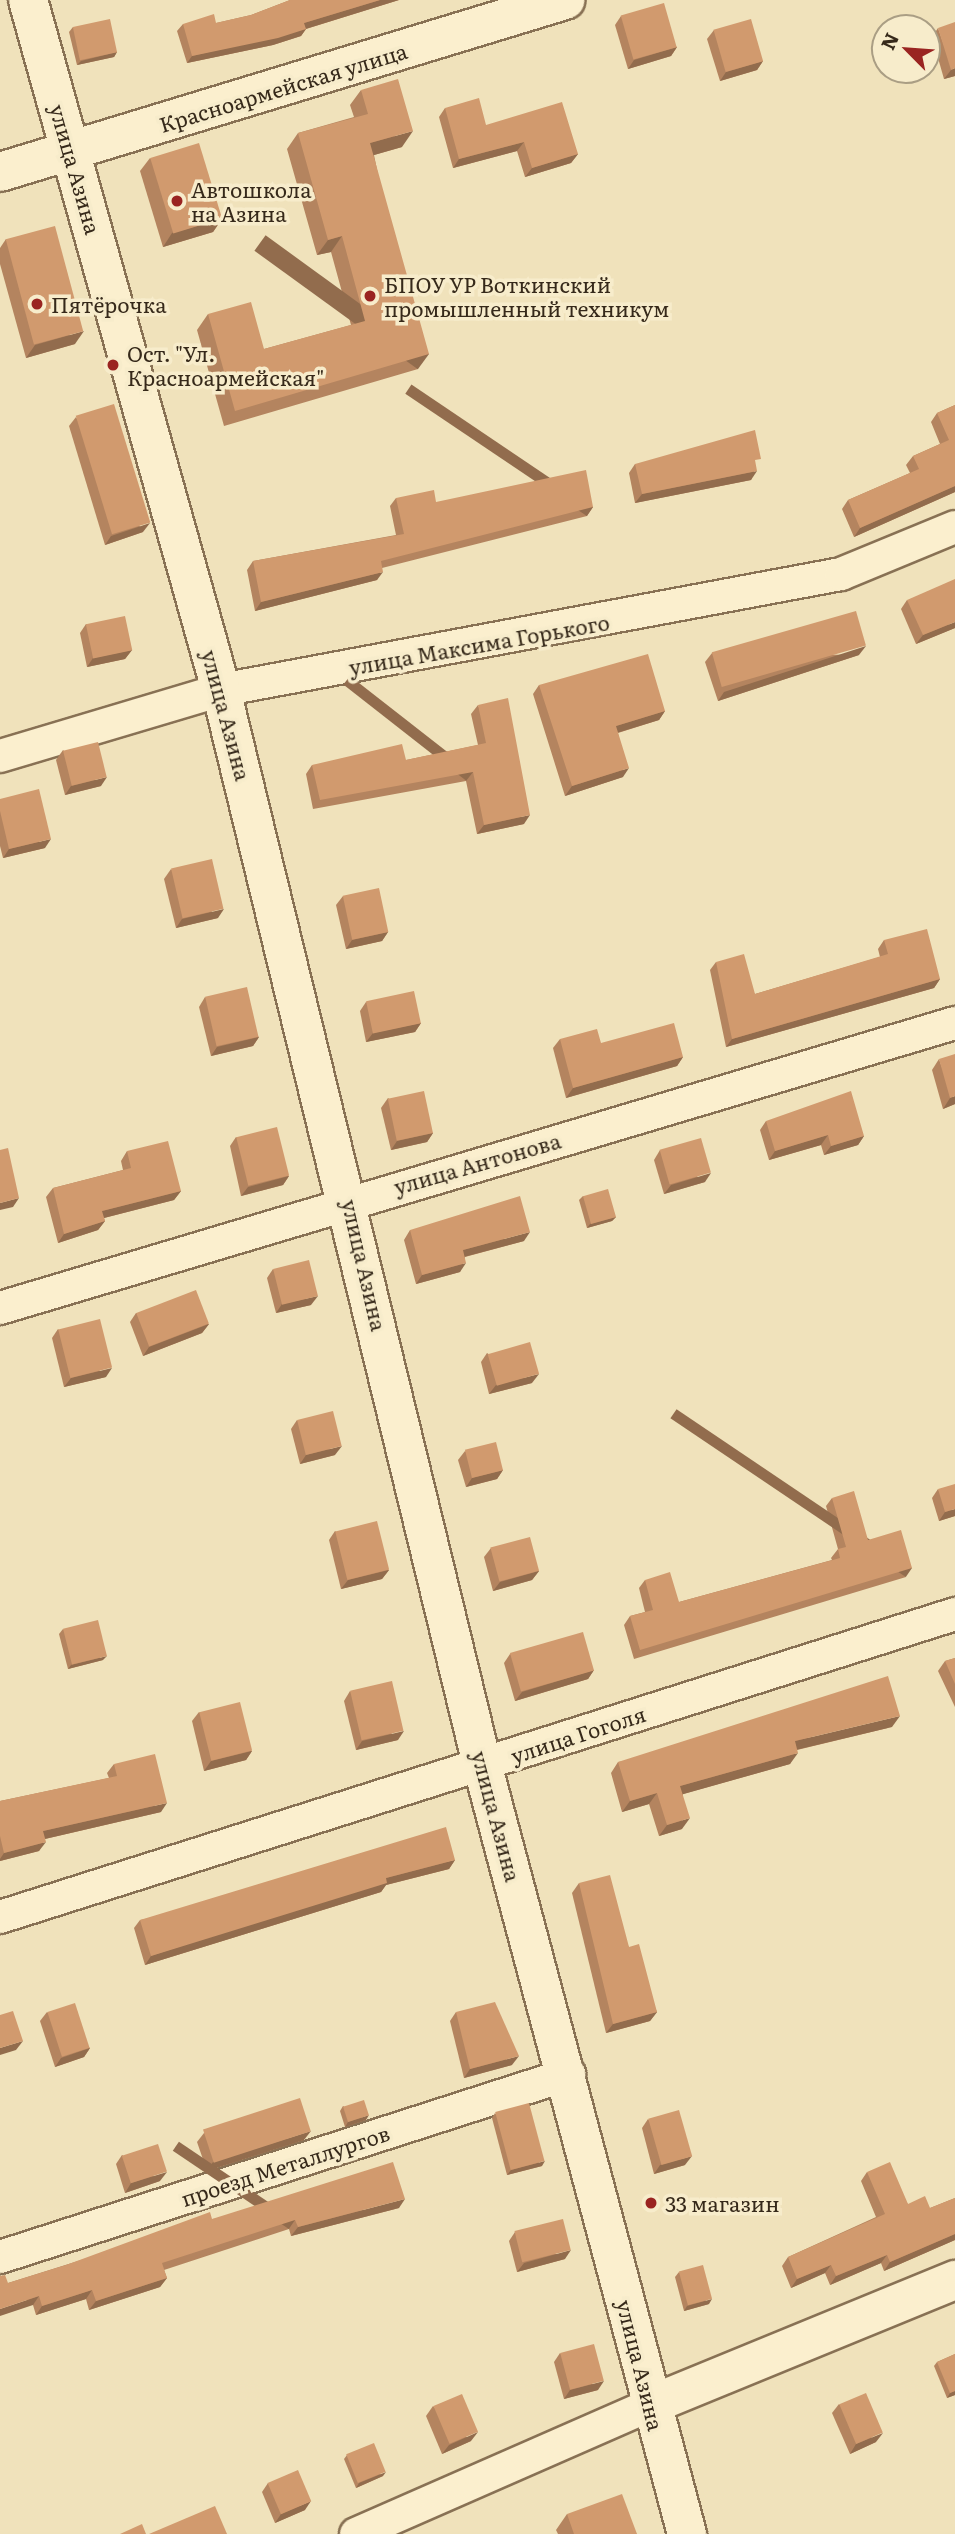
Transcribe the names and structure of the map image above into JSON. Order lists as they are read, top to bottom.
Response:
{
  "streets": {
    "main road": ["Красноармейская улица", "улица Азина"],
    "street": [
      "улица Максима Горького",
      "улица Антонова",
      "улица Гоголя",
      "проезд Металлургов"
    ]
  },
  "crossings": [
    ["Красноармейская улица", "улица Азина"],
    ["улица Азина", "улица Максима Горького"],
    ["улица Азина", "улица Антонова"],
    ["улица Азина", "улица Гоголя"],
    ["улица Азина", "проезд Металлургов"]
  ],
  "places": [
    "Автошкола на Азина",
    "БПОУ УР Воткинский промышленный техникум",
    "Пятёрочка",
    "Ост. \"Ул. Красноармейская\"",
    "33 магазин"
  ],
  "north": "top left"
}
